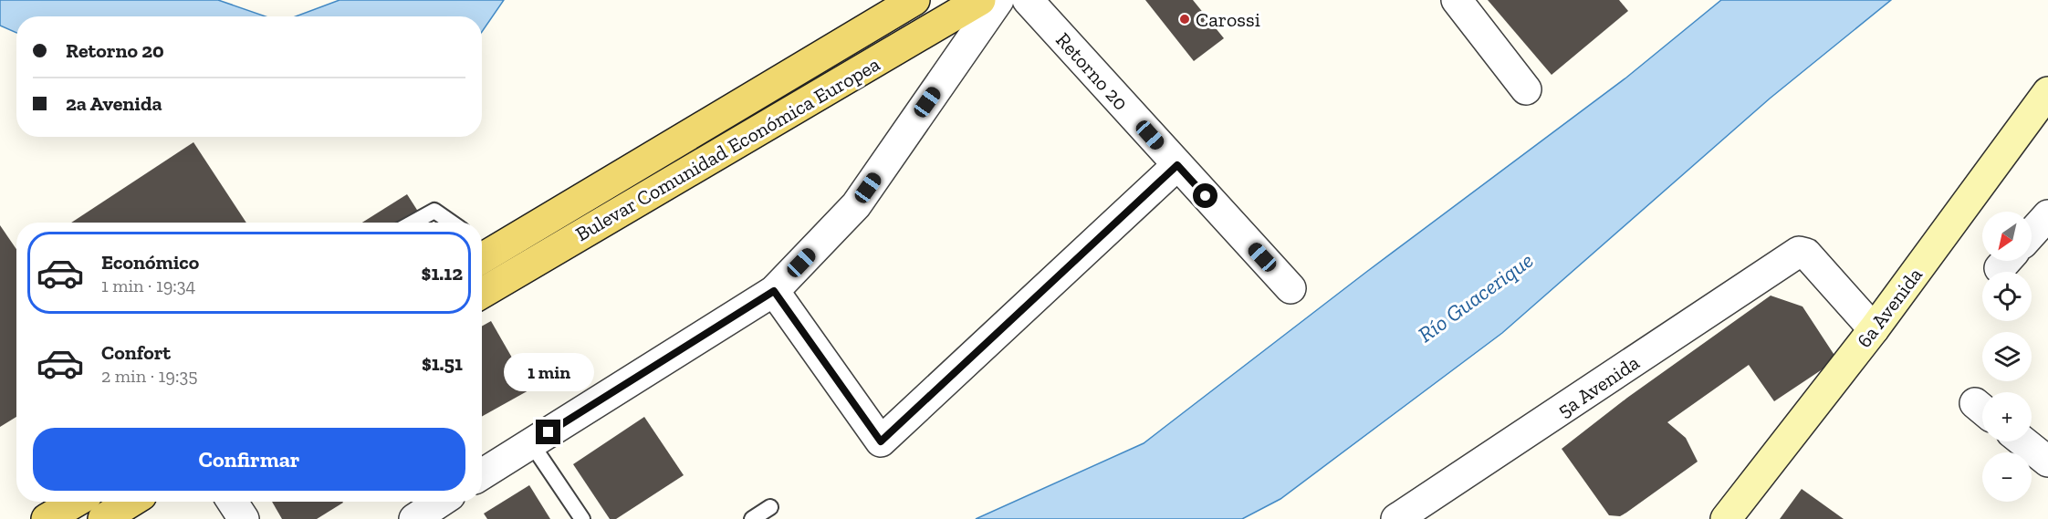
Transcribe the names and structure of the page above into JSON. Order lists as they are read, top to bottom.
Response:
{
  "streets": {
    "main road": ["Bulevar Comunidad Económica Europea"],
    "street": ["Retorno 20", "6a Avenida", "5a Avenida"]
  },
  "crossings": [
    ["6a Avenida", "5a Avenida"]
  ],
  "water": ["Río Guacerique"],
  "places": ["Carossi"],
  "north": "bottom left",
  "page": {
    "banner": ["Retorno 20", "2a Avenida"],
    "map_buttons": ["+", "−"],
    "list": [
      {
        "name": "Económico",
        "note": "1 min · 19:34",
        "value": "$1.12"
      },
      {
        "name": "Confort",
        "note": "2 min · 19:35",
        "value": "$1.51"
      }
    ],
    "bubble": "1 min",
    "buttons": "Confirmar"
  }
}
